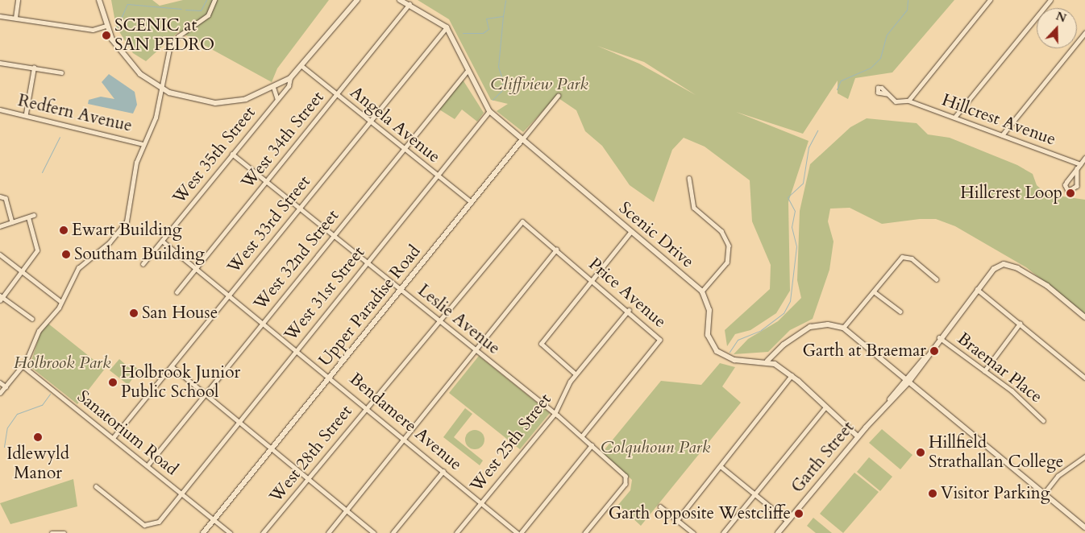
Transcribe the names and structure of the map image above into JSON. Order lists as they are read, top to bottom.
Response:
{
  "streets": {
    "street": [
      "Redfern Avenue",
      "Hillcrest Avenue",
      "Angela Avenue",
      "West 34th Street",
      "West 35th Street",
      "West 33rd Street",
      "Scenic Drive",
      "West 32nd Street",
      "Price Avenue",
      "West 31st Street",
      "Upper Paradise Road",
      "Leslie Avenue",
      "Braemar Place",
      "Bendamere Avenue",
      "Sanatorium Road",
      "West 25th Street",
      "West 28th Street",
      "Garth Street"
    ]
  },
  "crossings": [
    ["Angela Avenue", "West 34th Street"],
    ["Angela Avenue", "West 33rd Street"],
    ["Angela Avenue", "West 32nd Street"],
    ["Angela Avenue", "West 31st Street"],
    ["Angela Avenue", "Upper Paradise Road"],
    ["West 34th Street", "Leslie Avenue"],
    ["West 34th Street", "Bendamere Avenue"],
    ["West 35th Street", "Leslie Avenue"],
    ["West 35th Street", "Bendamere Avenue"],
    ["West 33rd Street", "Scenic Drive"],
    ["West 33rd Street", "Leslie Avenue"],
    ["West 33rd Street", "Bendamere Avenue"],
    ["West 33rd Street", "Sanatorium Road"],
    ["Scenic Drive", "West 32nd Street"],
    ["Scenic Drive", "West 31st Street"],
    ["Scenic Drive", "Upper Paradise Road"],
    ["West 32nd Street", "Leslie Avenue"],
    ["West 32nd Street", "Bendamere Avenue"],
    ["West 32nd Street", "Sanatorium Road"],
    ["Price Avenue", "Leslie Avenue"],
    ["Price Avenue", "West 25th Street"],
    ["Price Avenue", "West 28th Street"],
    ["West 31st Street", "Leslie Avenue"],
    ["West 31st Street", "Bendamere Avenue"],
    ["West 31st Street", "Sanatorium Road"],
    ["Upper Paradise Road", "Leslie Avenue"],
    ["Upper Paradise Road", "Bendamere Avenue"],
    ["Upper Paradise Road", "Sanatorium Road"],
    ["Leslie Avenue", "West 25th Street"],
    ["Leslie Avenue", "West 28th Street"],
    ["Braemar Place", "Garth Street"],
    ["Bendamere Avenue", "West 25th Street"],
    ["Bendamere Avenue", "West 28th Street"]
  ],
  "parks": ["Cliffview Park", "Holbrook Park", "Colquhoun Park"],
  "places": [
    "SCENIC at SAN PEDRO",
    "Hillcrest Loop",
    "Ewart Building",
    "Southam Building",
    "San House",
    "Garth at Braemar",
    "Holbrook Junior Public School",
    "Idlewyld Manor",
    "Hillfield Strathallan College",
    "Visitor Parking",
    "Garth opposite Westcliffe"
  ],
  "north": "top"
}
